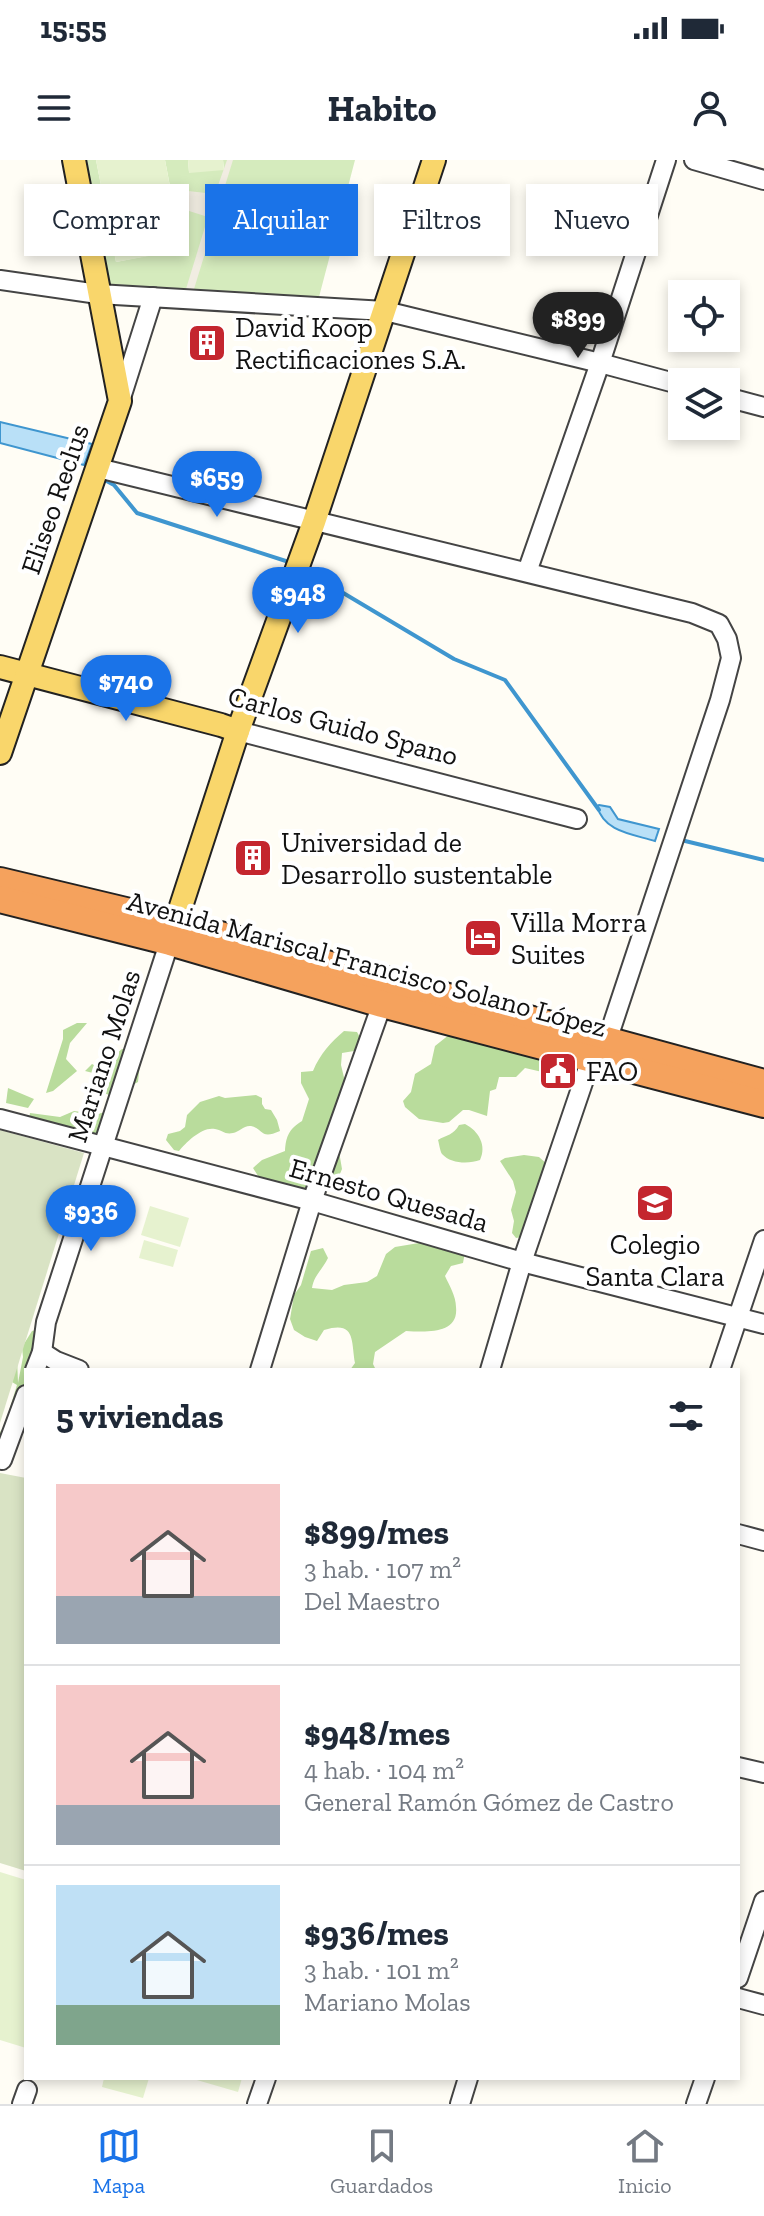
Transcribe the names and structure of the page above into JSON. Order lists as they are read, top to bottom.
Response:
{
  "streets": {
    "highway": ["Avenida Mariscal Francisco Solano López"],
    "main road": ["Eliseo Reclus", "Carlos Guido Spano"],
    "street": ["Mariano Molas", "Ernesto Quesada"]
  },
  "crossings": [
    ["Eliseo Reclus", "Carlos Guido Spano"],
    ["Avenida Mariscal Francisco Solano López", "Mariano Molas"],
    ["Mariano Molas", "Ernesto Quesada"]
  ],
  "places": {
    "building": ["David Koop Rectificaciones S.A.", "Universidad de Desarrollo sustentable"],
    "hotel": ["Villa Morra Suites"],
    "public building": ["FAO"],
    "school or university": ["Colegio Santa Clara"]
  },
  "page": {
    "status": "15:55",
    "header": "Habito",
    "chip": [
      "Comprar",
      "Alquilar",
      "Filtros",
      "Nuevo"
    ],
    "price": [
      "$899",
      "$659",
      "$948",
      "$740",
      "$936"
    ],
    "heading": "5 viviendas",
    "list": [
      {
        "name": "$899/mes",
        "note": "3 hab. · 107 m² · Del Maestro"
      },
      {
        "name": "$948/mes",
        "note": "4 hab. · 104 m² · General Ramón Gómez de Castro"
      },
      {
        "name": "$936/mes",
        "note": "3 hab. · 101 m² · Mariano Molas"
      }
    ],
    "tabs": ["Mapa", "Guardados", "Inicio"]
  }
}
